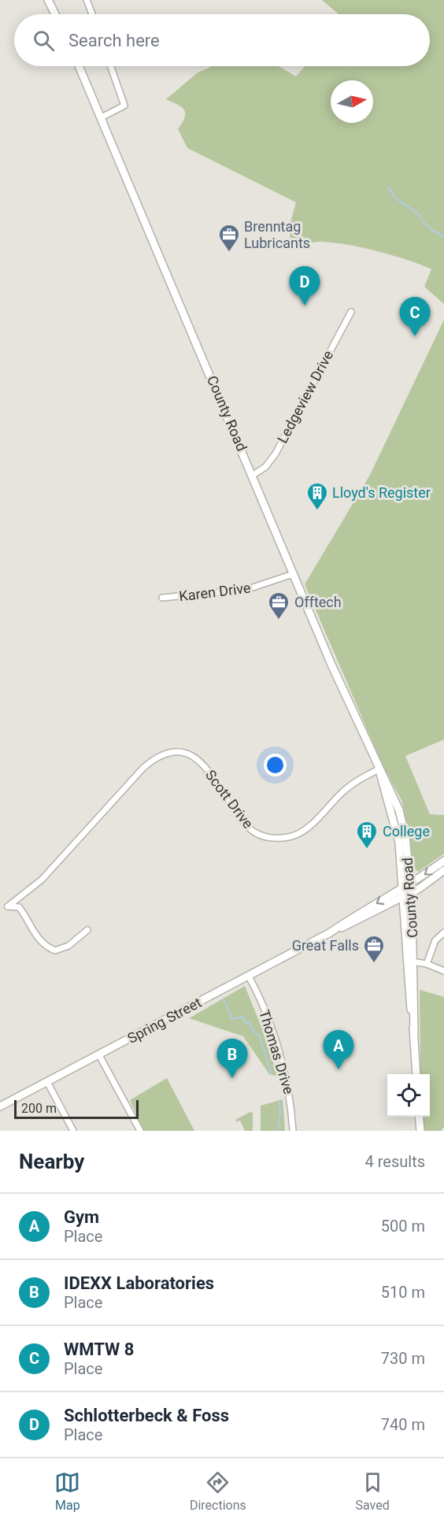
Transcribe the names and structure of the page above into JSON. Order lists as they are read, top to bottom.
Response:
{
  "streets": {
    "main road": ["County Road", "Spring Street"],
    "street": [
      "Ledgeview Drive",
      "Karen Drive",
      "Scott Drive",
      "Thomas Drive"
    ]
  },
  "crossings": [
    ["Ledgeview Drive", "County Road"],
    ["County Road", "Karen Drive"],
    ["County Road", "Scott Drive"],
    ["County Road", "Spring Street"],
    ["Spring Street", "Thomas Drive"]
  ],
  "places": {
    "office": ["Brenntag Lubricants", "Offtech", "Great Falls"],
    "building": ["Lloyd's Register", "College"]
  },
  "scale_bar": "200 m",
  "north": "right",
  "page": {
    "search": "Search here",
    "pins": [
      "D",
      "C",
      "A",
      "B"
    ],
    "scale": "200 m",
    "heading": ["Nearby", "4 results"],
    "list": [
      {
        "mark": "A",
        "name": "Gym",
        "note": "Place",
        "value": "500 m"
      },
      {
        "mark": "B",
        "name": "IDEXX Laboratories",
        "note": "Place",
        "value": "510 m"
      },
      {
        "mark": "C",
        "name": "WMTW 8",
        "note": "Place",
        "value": "730 m"
      },
      {
        "mark": "D",
        "name": "Schlotterbeck & Foss",
        "note": "Place",
        "value": "740 m"
      }
    ],
    "nav": ["Map", "Directions", "Saved"]
  }
}
